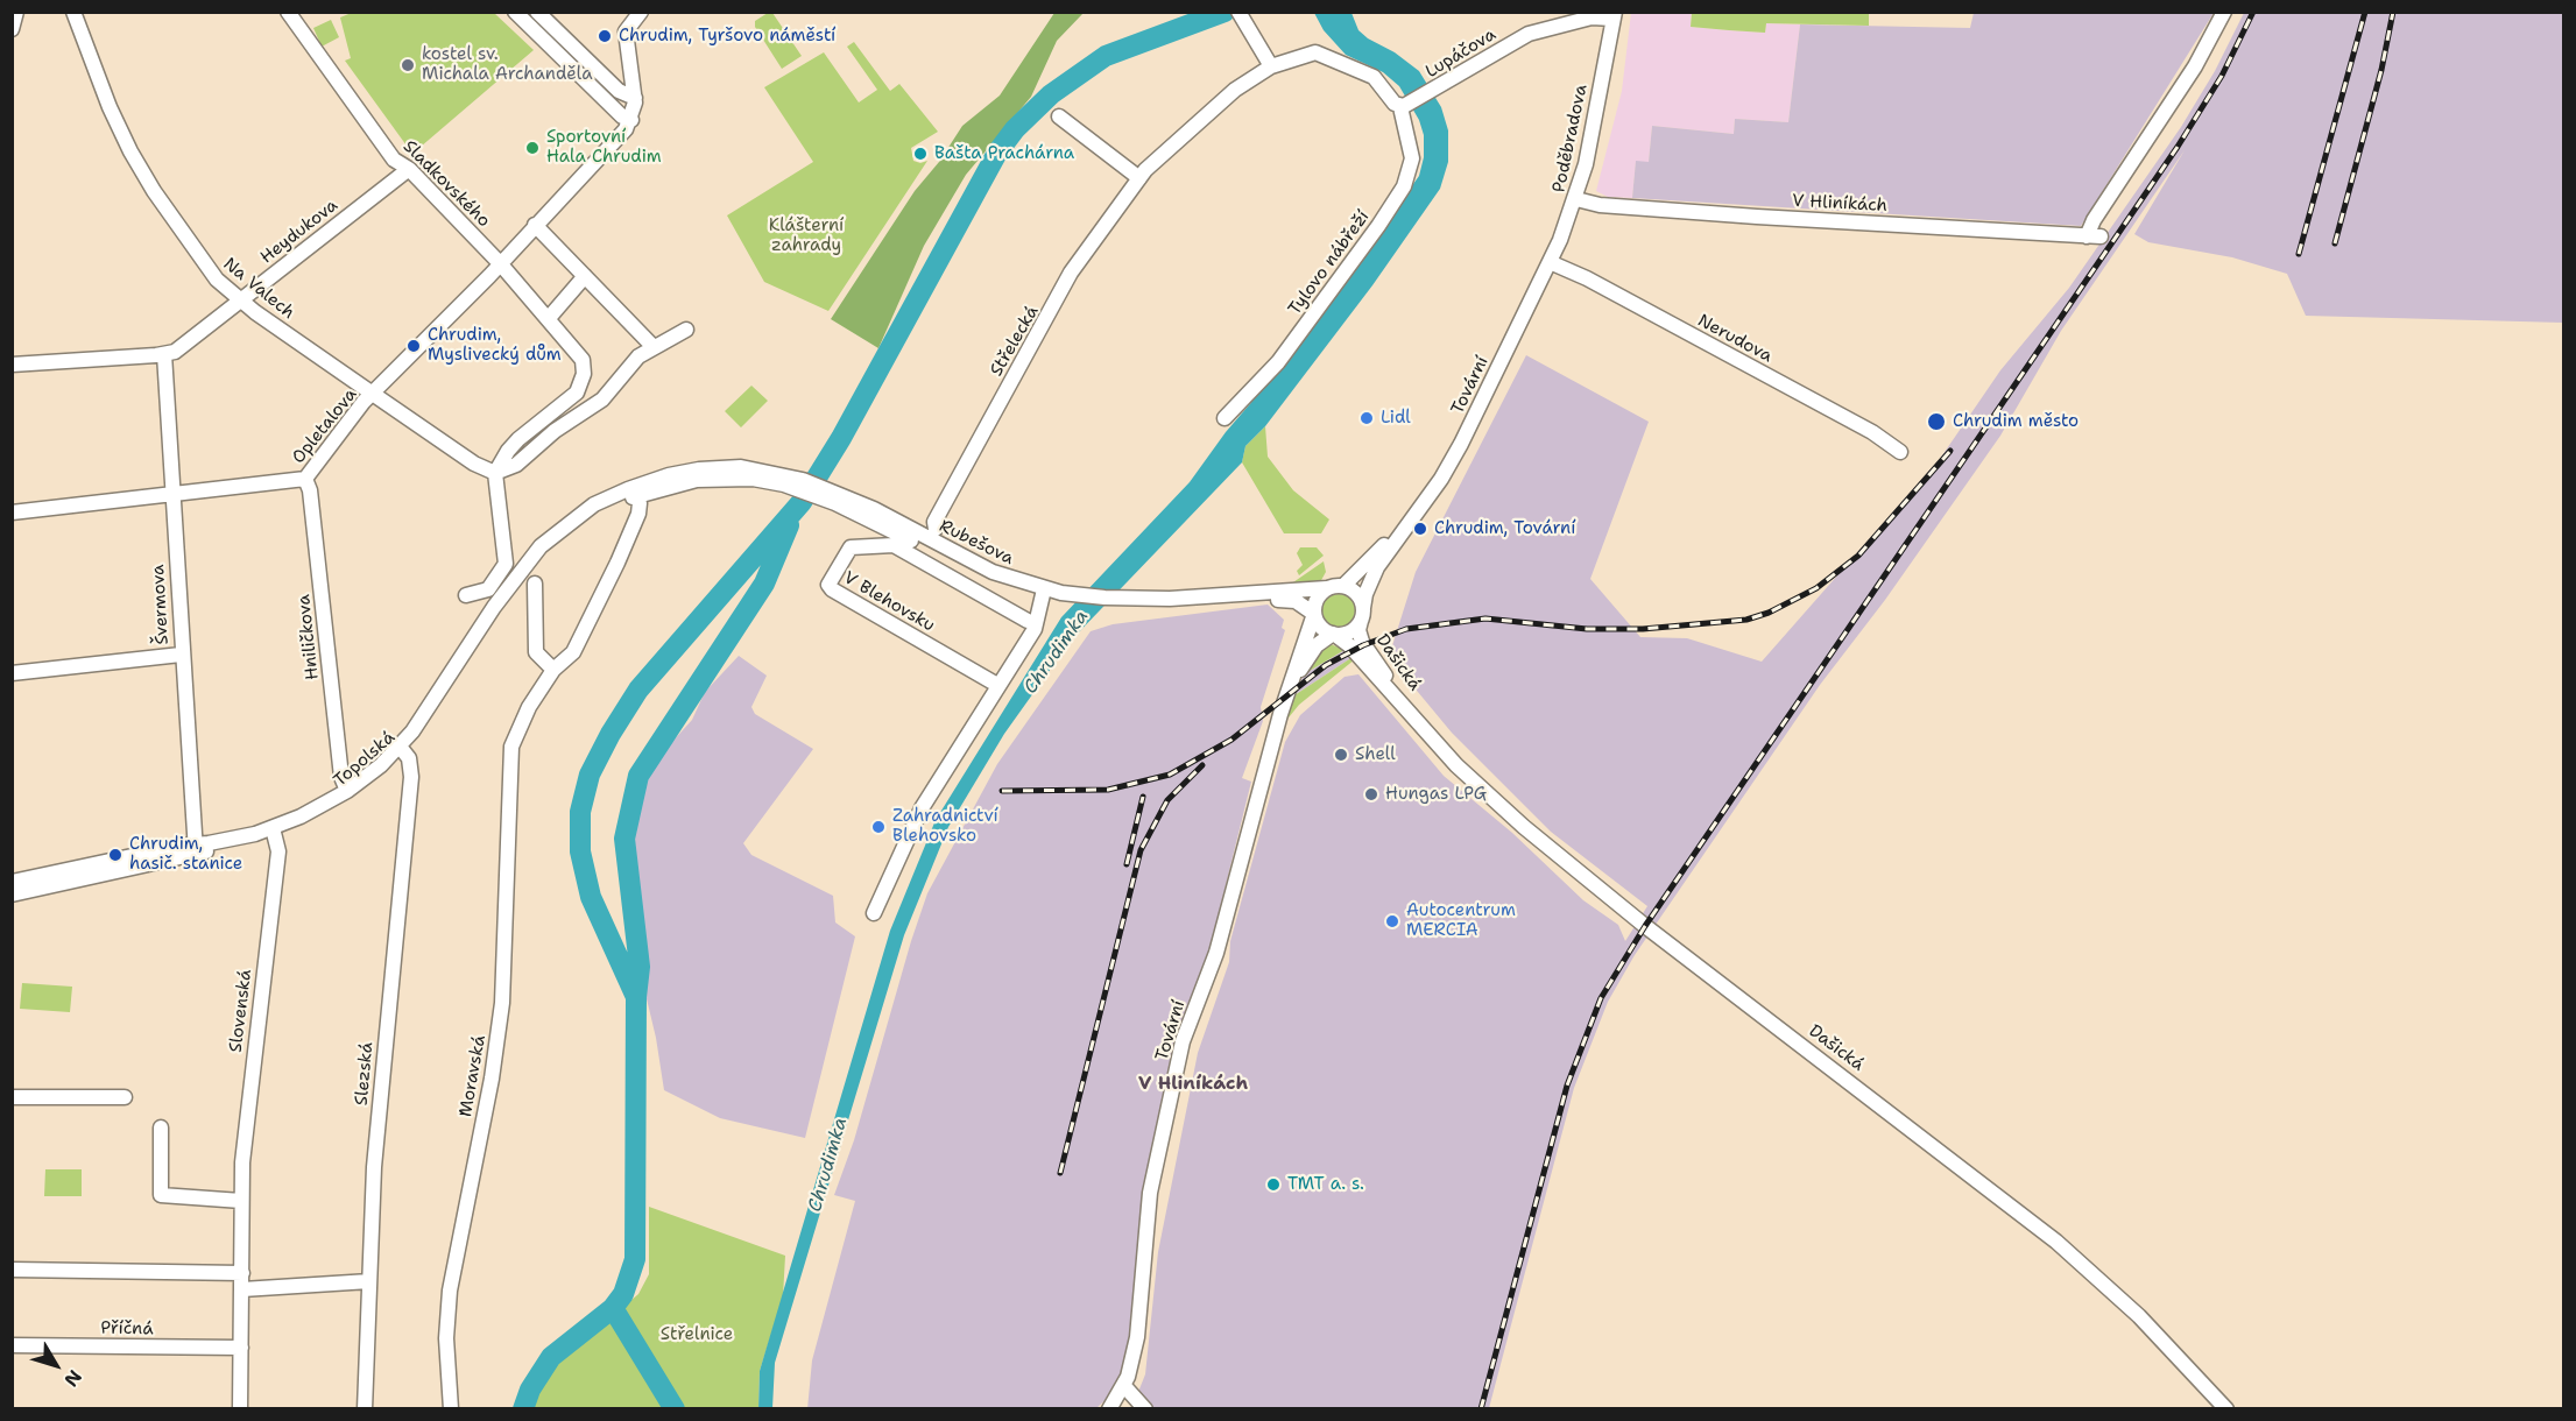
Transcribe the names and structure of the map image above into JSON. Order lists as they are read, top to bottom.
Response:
{
  "streets": {
    "street": [
      "Lupáčova",
      "Poděbradova",
      "Sladkovského",
      "V Hliníkách",
      "Heydukova",
      "Tylovo nábřeží",
      "Na Valech",
      "Nerudova",
      "Střelecká",
      "Tovární",
      "Opletalova",
      "Rubešova",
      "V Blehovsku",
      "Švermova",
      "Hniličkova",
      "Dašická",
      "Topolská",
      "Slovenská",
      "Slezská",
      "Moravská",
      "Příčná"
    ]
  },
  "crossings": [
    ["Lupáčova", "Poděbradova"],
    ["Lupáčova", "Tylovo nábřeží"],
    ["Poděbradova", "V Hliníkách"],
    ["Poděbradova", "Nerudova"],
    ["Poděbradova", "Tovární"],
    ["Sladkovského", "Heydukova"],
    ["Sladkovského", "Na Valech"],
    ["Sladkovského", "Opletalova"],
    ["Heydukova", "Na Valech"],
    ["Heydukova", "Švermova"],
    ["Tylovo nábřeží", "Střelecká"],
    ["Na Valech", "Opletalova"],
    ["Nerudova", "Tovární"],
    ["Tovární", "Rubešova"],
    ["Tovární", "Dašická"],
    ["Opletalova", "Švermova"],
    ["Opletalova", "Hniličkova"],
    ["Rubešova", "Dašická"],
    ["Rubešova", "Topolská"],
    ["Švermova", "Topolská"],
    ["Hniličkova", "Topolská"],
    ["Topolská", "Slovenská"],
    ["Topolská", "Slezská"],
    ["Slovenská", "Příčná"]
  ],
  "districts": ["V Hliníkách"],
  "water": ["Chrudimka"],
  "parks": ["Klášterní zahrady", "Střelnice"],
  "places": [
    "Chrudim, Tyršovo náměstí",
    "kostel sv. Michala Archanděla",
    "Sportovní Hala Chrudim",
    "Bašta Prachárna",
    "Chrudim, Myslivecký dům",
    "Lidl",
    "Chrudim město",
    "Chrudim, Tovární",
    "Shell",
    "Hungas LPG",
    "Zahradnictví Blehovsko",
    "Chrudim, hasič. stanice",
    "Autocentrum MERCIA",
    "TMT a. s."
  ],
  "north": "bottom right"
}
